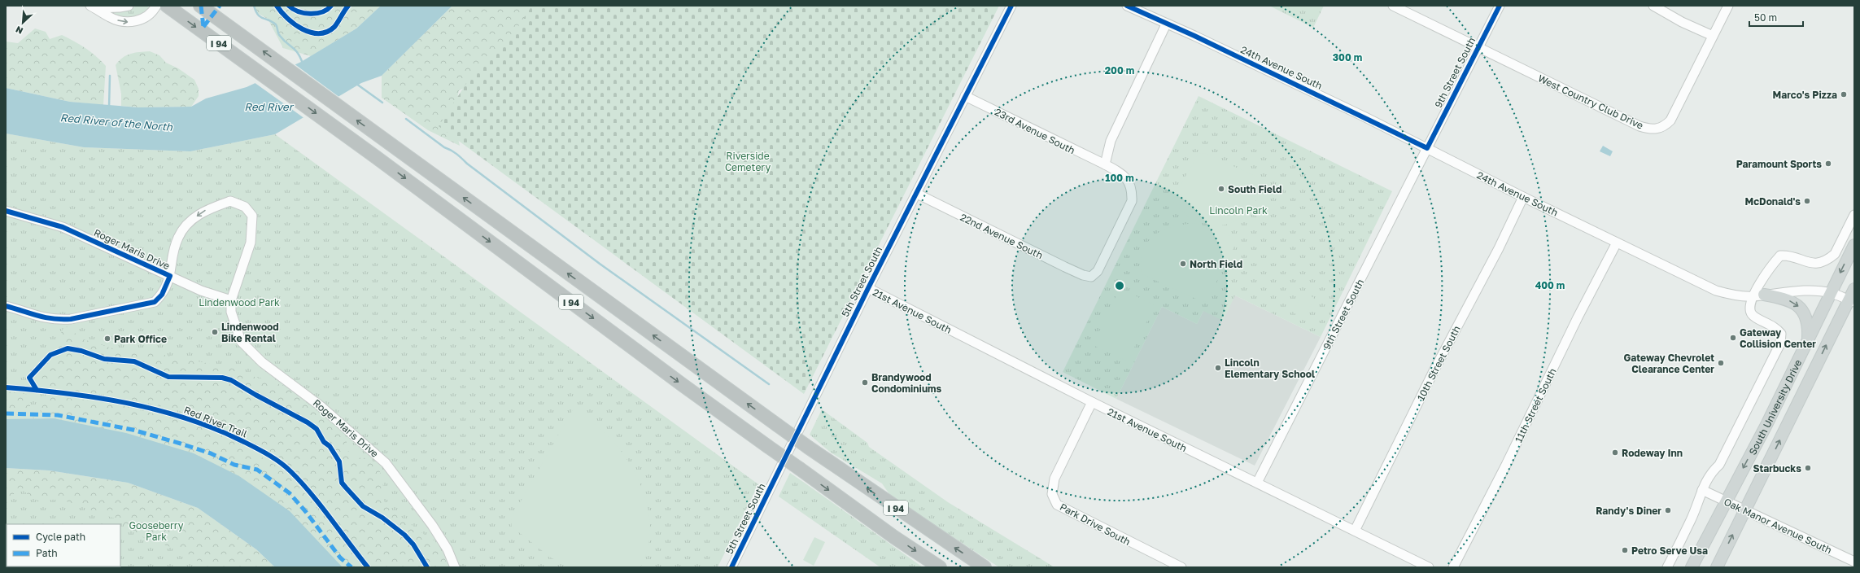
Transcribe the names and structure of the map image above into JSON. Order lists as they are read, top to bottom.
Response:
{
  "streets": {
    "highway": ["I 94"],
    "main road": ["South University Drive"],
    "street": [
      "24th Avenue South",
      "9th Street South",
      "West Country Club Drive",
      "23rd Avenue South",
      "22nd Avenue South",
      "Roger Maris Drive",
      "5th Street South",
      "21st Avenue South",
      "10th Street South",
      "11th Street South",
      "Park Drive South",
      "Oak Manor Avenue South"
    ],
    "cycle path": ["Red River Trail"]
  },
  "crossings": [
    ["24th Avenue South", "9th Street South"],
    ["24th Avenue South", "10th Street South"],
    ["24th Avenue South", "11th Street South"],
    ["24th Avenue South", "South University Drive"],
    ["9th Street South", "West Country Club Drive"],
    ["9th Street South", "21st Avenue South"],
    ["23rd Avenue South", "22nd Avenue South"],
    ["23rd Avenue South", "5th Street South"],
    ["22nd Avenue South", "5th Street South"],
    ["5th Street South", "21st Avenue South"],
    ["21st Avenue South", "10th Street South"],
    ["21st Avenue South", "Park Drive South"],
    ["South University Drive", "Oak Manor Avenue South"]
  ],
  "water": ["Red River", "Red River of the North"],
  "parks": [
    "Riverside Cemetery",
    "Lincoln Park",
    "Lindenwood Park",
    "Gooseberry Park"
  ],
  "places": [
    "Marco's Pizza",
    "Paramount Sports",
    "South Field",
    "McDonald's",
    "North Field",
    "Lindenwood Bike Rental",
    "Gateway Collision Center",
    "Park Office",
    "Gateway Chevrolet Clearance Center",
    "Lincoln Elementary School",
    "Brandywood Condominiums",
    "Rodeway Inn",
    "Starbucks",
    "Randy's Diner",
    "Petro Serve Usa"
  ],
  "legend": ["Cycle path", "Path"],
  "scale_bar": "50 m",
  "north": "bottom left",
  "rings": [
    "300 m",
    "200 m",
    "100 m",
    "400 m"
  ]
}
